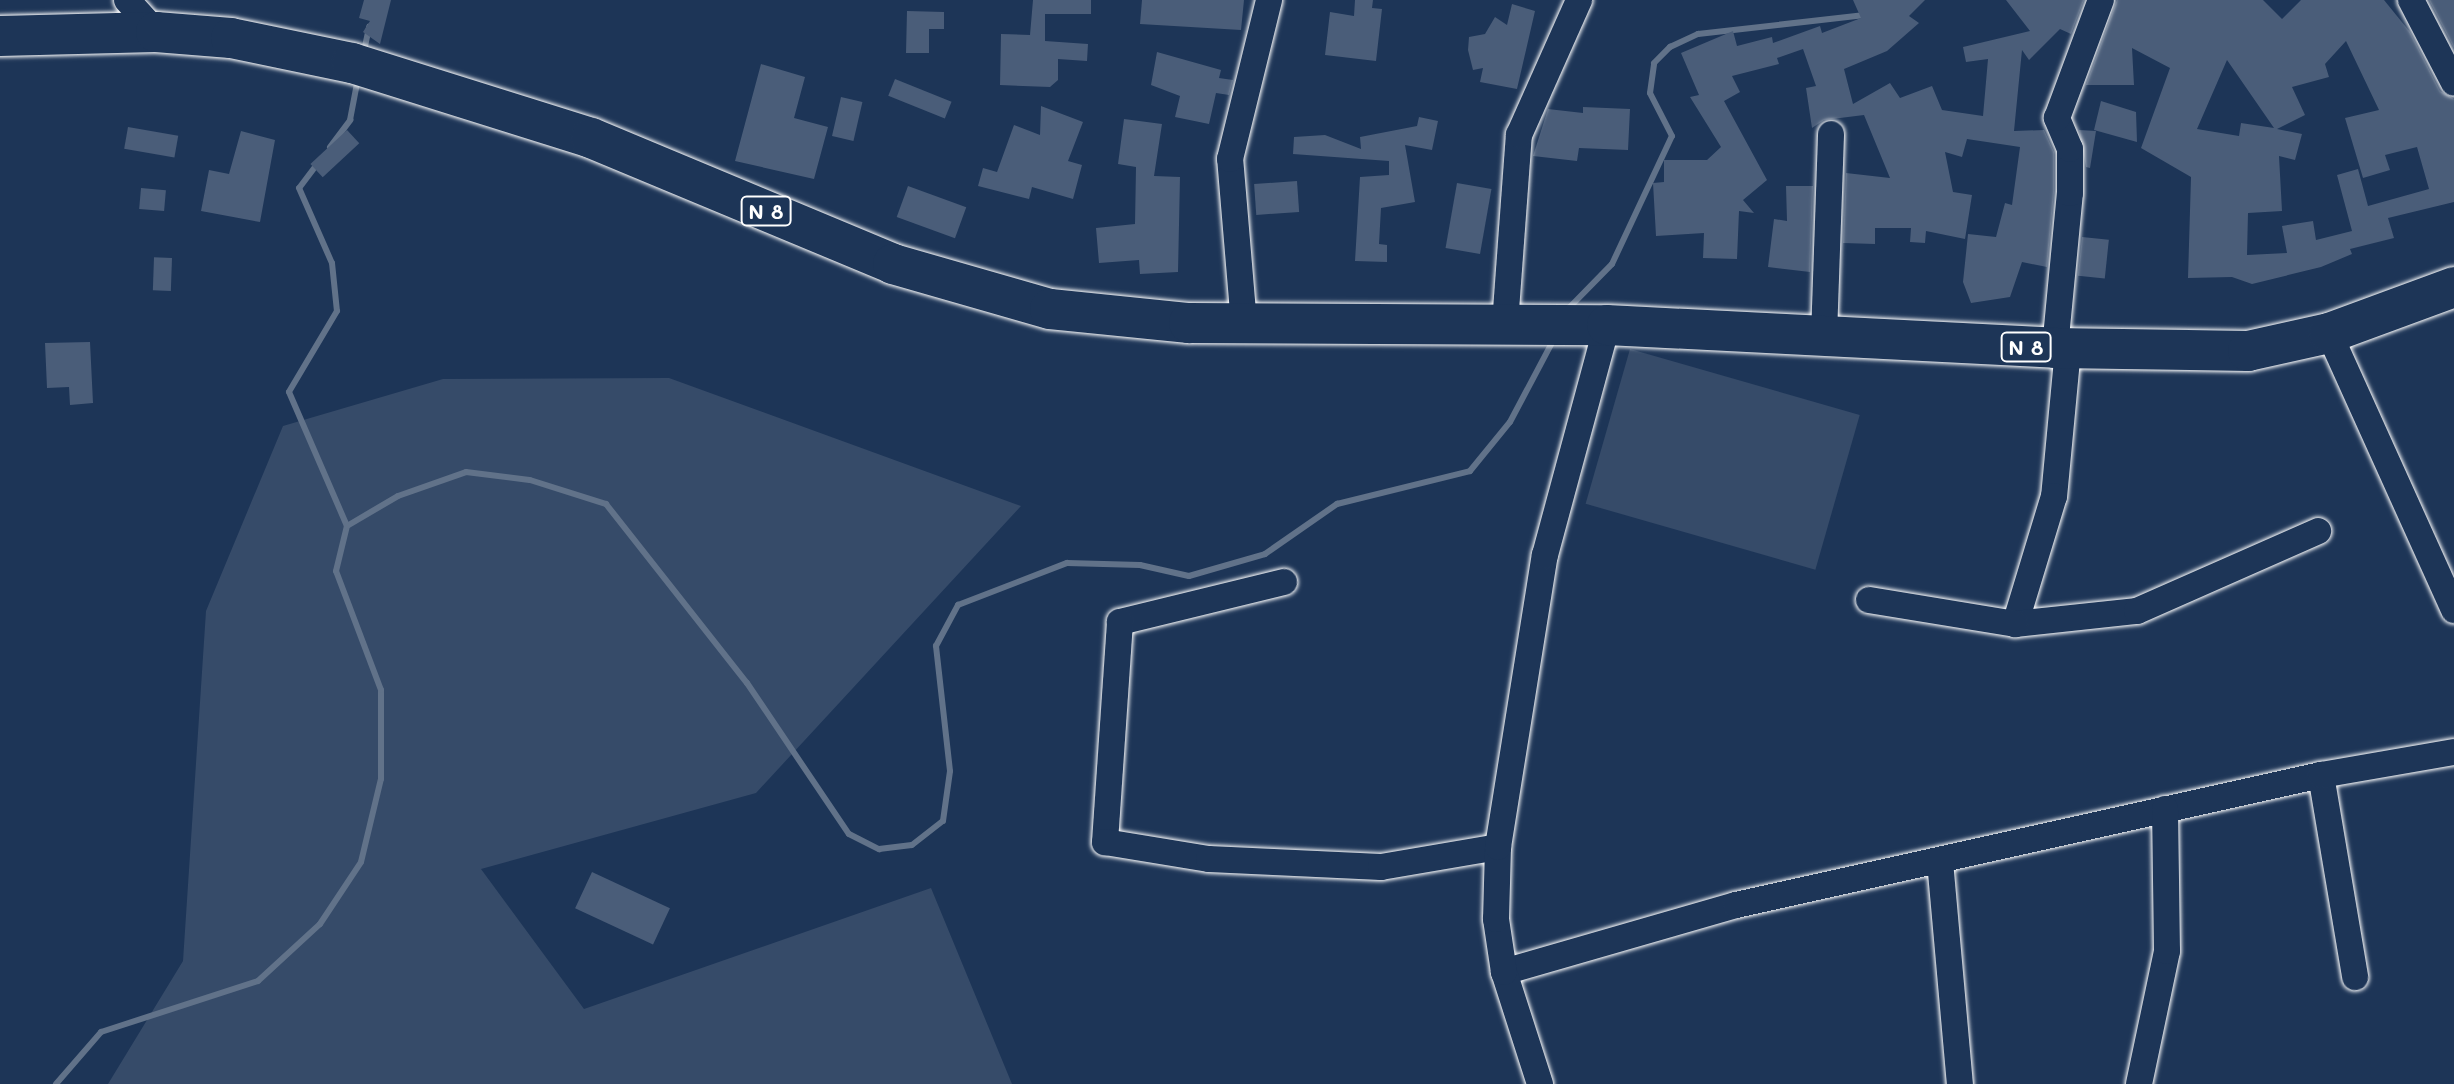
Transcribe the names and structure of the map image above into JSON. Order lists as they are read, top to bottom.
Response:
{
  "streets": {
    "highway": ["N 8"]
  }
}
